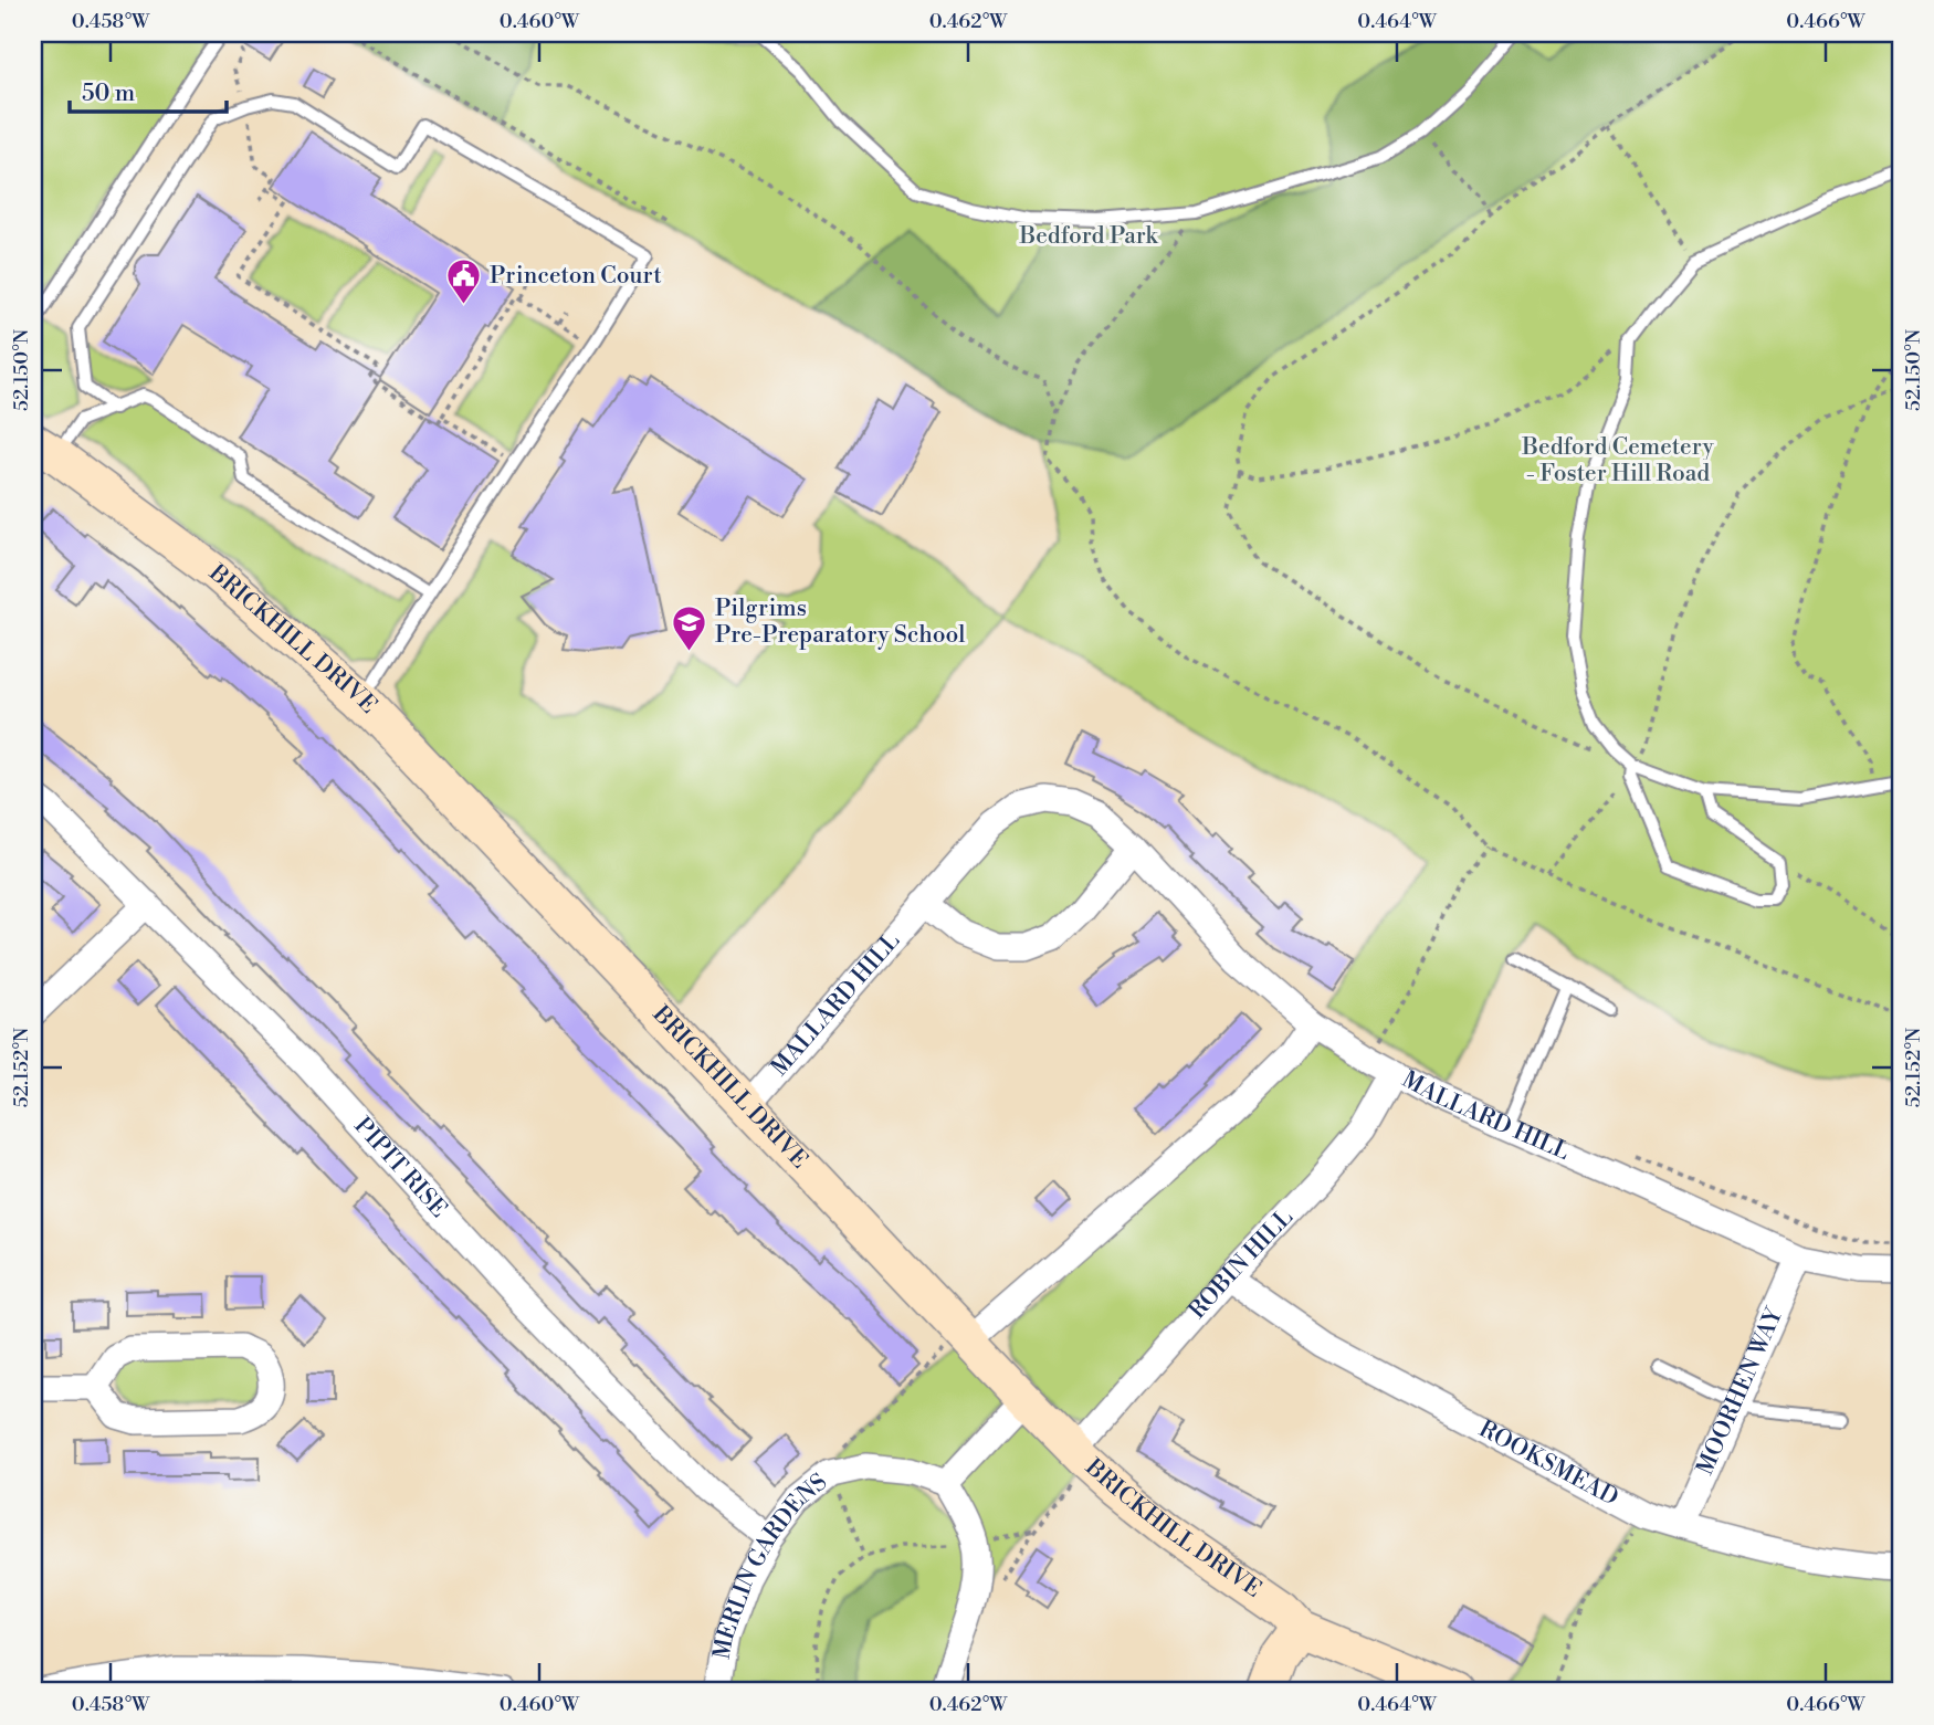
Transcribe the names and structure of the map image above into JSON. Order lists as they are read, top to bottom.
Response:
{
  "streets": {
    "street": [
      "BRICKHILL DRIVE",
      "MALLARD HILL",
      "PIPIT RISE",
      "ROBIN HILL",
      "MOORHEN WAY",
      "ROOKSMEAD",
      "MERLIN GARDENS"
    ]
  },
  "crossings": [
    ["BRICKHILL DRIVE", "MALLARD HILL"],
    ["BRICKHILL DRIVE", "ROBIN HILL"],
    ["MALLARD HILL", "ROBIN HILL"],
    ["MALLARD HILL", "MOORHEN WAY"],
    ["PIPIT RISE", "MERLIN GARDENS"],
    ["ROBIN HILL", "ROOKSMEAD"],
    ["MOORHEN WAY", "ROOKSMEAD"]
  ],
  "parks": ["Bedford Park", "Bedford Cemetery - Foster Hill Road"],
  "places": {
    "public building": ["Princeton Court"],
    "school or university": ["Pilgrims Pre-Preparatory School"]
  },
  "scale_bar": "50 m",
  "coordinates": [
    "0.458°W",
    "0.460°W",
    "0.462°W",
    "0.464°W",
    "0.466°W",
    "52.150°N",
    "52.152°N"
  ]
}
